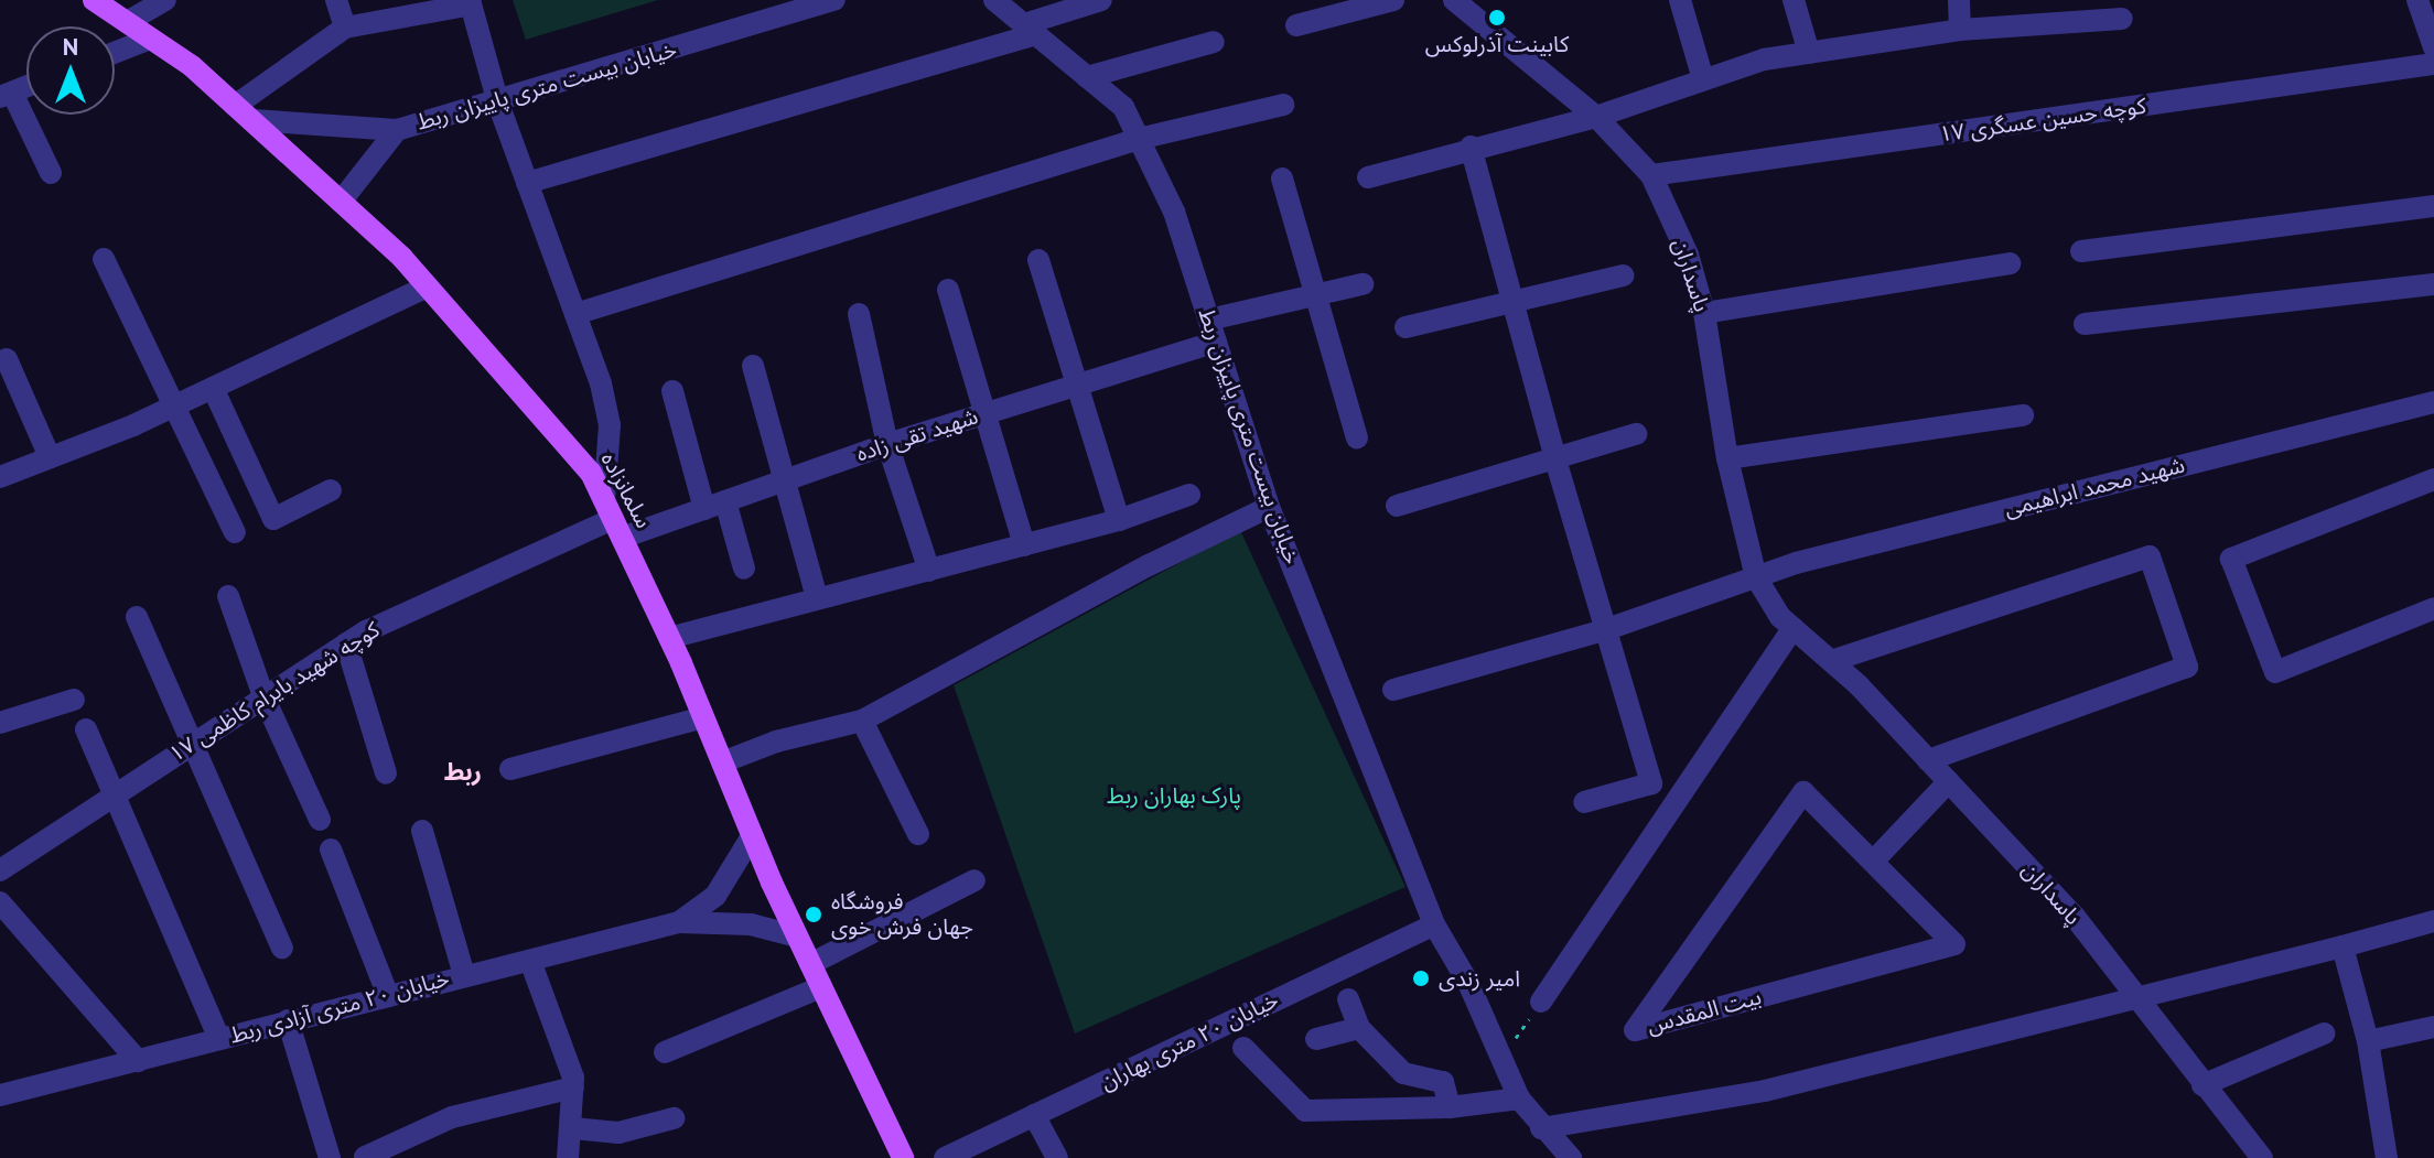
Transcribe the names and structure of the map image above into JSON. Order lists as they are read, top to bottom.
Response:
{
  "streets": {
    "main road": ["سلمانزاده"],
    "street": [
      "خیابان بیست متری پاییزان ربط",
      "کوچه حسین عسگری ۱۷",
      "پاسداران",
      "شهید تقی زاده",
      "شهید محمد ابراهیمی",
      "کوچه شهید بایرام کاظمی ۱۷",
      "خیابان ۲۰ متری آزادی ربط",
      "بیت المقدس",
      "خیابان ۲۰ متری بهاران"
    ]
  },
  "crossings": [
    ["خیابان بیست متری پاییزان ربط", "شهید تقی زاده"],
    ["خیابان بیست متری پاییزان ربط", "سلمانزاده"],
    ["خیابان بیست متری پاییزان ربط", "خیابان ۲۰ متری بهاران"],
    ["کوچه حسین عسگری ۱۷", "پاسداران"],
    ["پاسداران", "شهید محمد ابراهیمی"],
    ["شهید تقی زاده", "سلمانزاده"],
    ["شهید تقی زاده", "کوچه شهید بایرام کاظمی ۱۷"],
    ["سلمانزاده", "کوچه شهید بایرام کاظمی ۱۷"]
  ],
  "districts": ["ربط"],
  "parks": ["پارک بهاران ربط"],
  "places": ["کابینت آذرلوکس", "فروشگاه جهان فرش خوی", "امیر زندی"],
  "north": "top"
}
